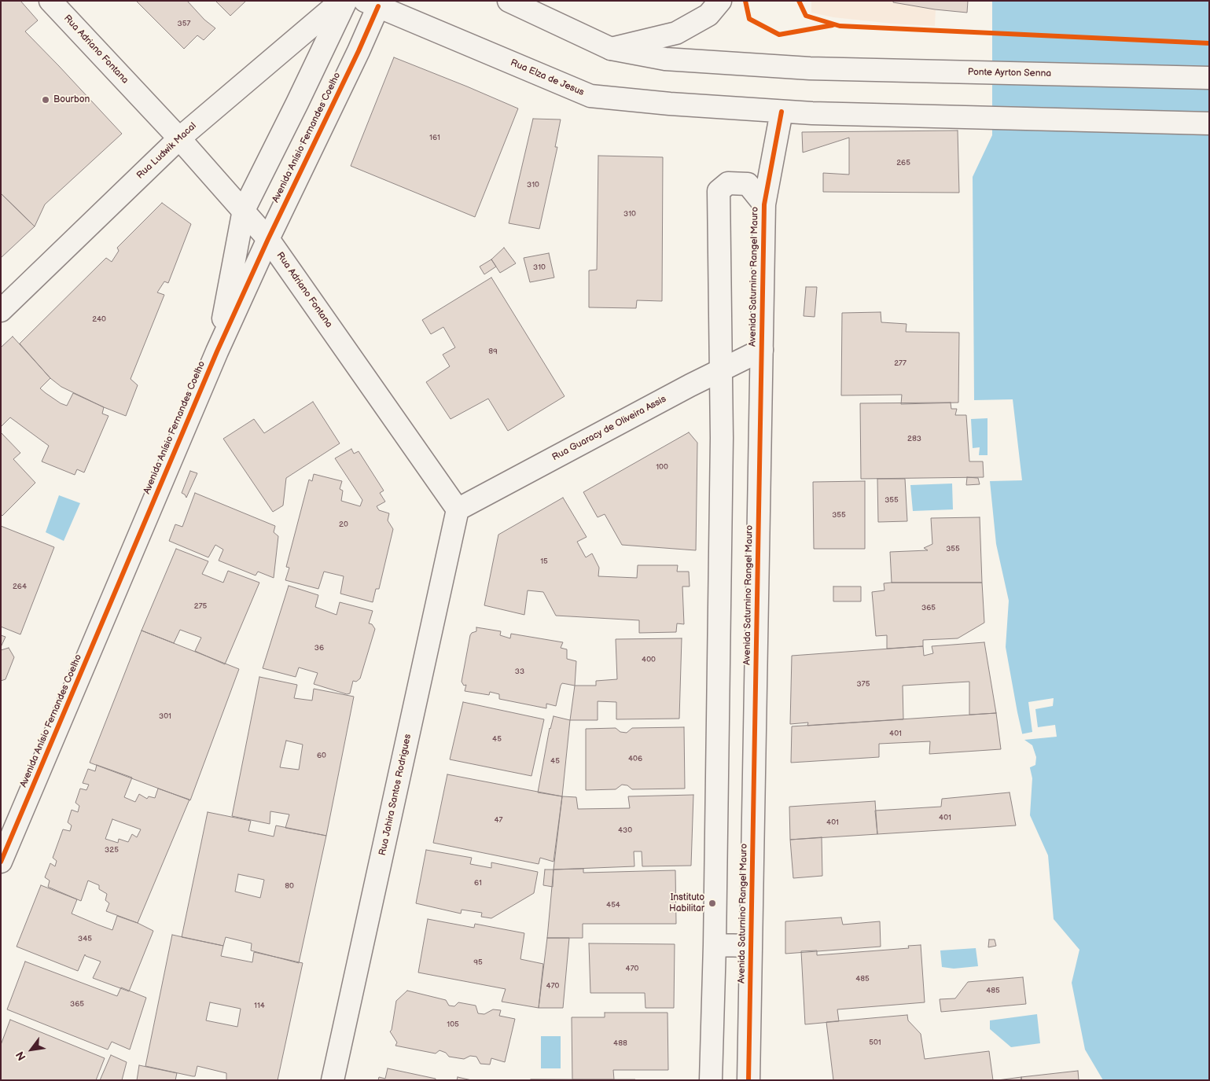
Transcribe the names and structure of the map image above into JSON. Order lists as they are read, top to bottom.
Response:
{
  "streets": {
    "street": [
      "Rua Adriano Fontana",
      "Ponte Ayrton Senna",
      "Rua Elza de Jesus",
      "Avenida Anísio Fernandes Coelho",
      "Rua Ludwik Macal",
      "Avenida Saturnino Rangel Mauro",
      "Rua Guaracy de Oliveira Assis",
      "Rua Jahira Santos Rodrigues"
    ]
  },
  "crossings": [
    ["Rua Adriano Fontana", "Avenida Anísio Fernandes Coelho"],
    ["Rua Adriano Fontana", "Rua Ludwik Macal"],
    ["Rua Adriano Fontana", "Rua Guaracy de Oliveira Assis"],
    ["Rua Adriano Fontana", "Rua Jahira Santos Rodrigues"],
    ["Rua Elza de Jesus", "Avenida Anísio Fernandes Coelho"],
    ["Rua Elza de Jesus", "Avenida Saturnino Rangel Mauro"],
    ["Avenida Saturnino Rangel Mauro", "Rua Guaracy de Oliveira Assis"],
    ["Rua Guaracy de Oliveira Assis", "Rua Jahira Santos Rodrigues"]
  ],
  "places": ["Bourbon", "Instituto Habilitar"],
  "house_numbers": [
    "357",
    "161",
    "265",
    "310",
    "310",
    "310",
    "240",
    "89",
    "277",
    "283",
    "100",
    "355",
    "355",
    "20",
    "355",
    "15",
    "264",
    "275",
    "365",
    "36",
    "400",
    "33",
    "375",
    "301",
    "401",
    "45",
    "60",
    "406",
    "45",
    "401",
    "47",
    "401",
    "430",
    "325",
    "61",
    "80",
    "454",
    "345",
    "95",
    "470",
    "485",
    "470",
    "485",
    "365",
    "114",
    "105",
    "501",
    "488"
  ],
  "north": "bottom left"
}
